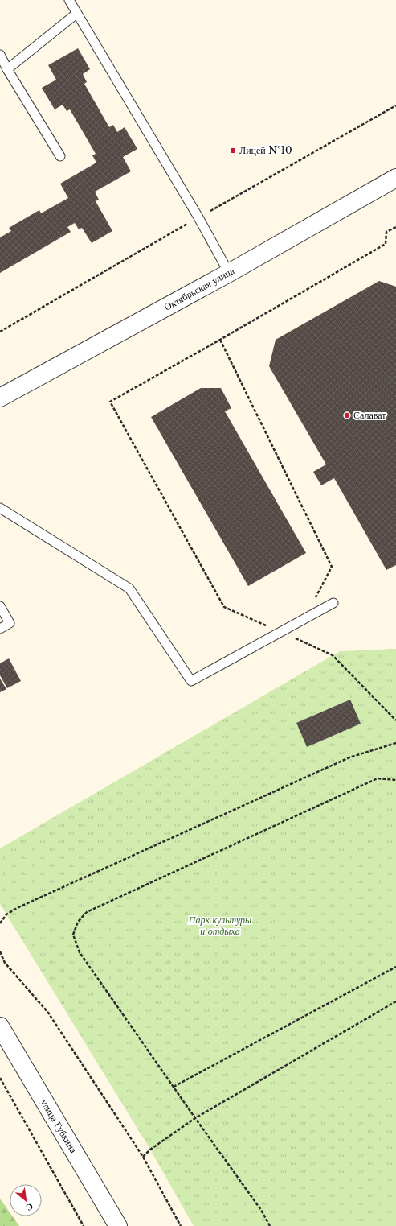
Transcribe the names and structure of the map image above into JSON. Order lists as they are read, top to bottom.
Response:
{
  "streets": {
    "street": ["Октябрьская улица", "улица Губкина"]
  },
  "parks": ["Парк культуры и отдыха"],
  "places": ["Лицей №10", "Салават"],
  "north": "bottom right"
}
